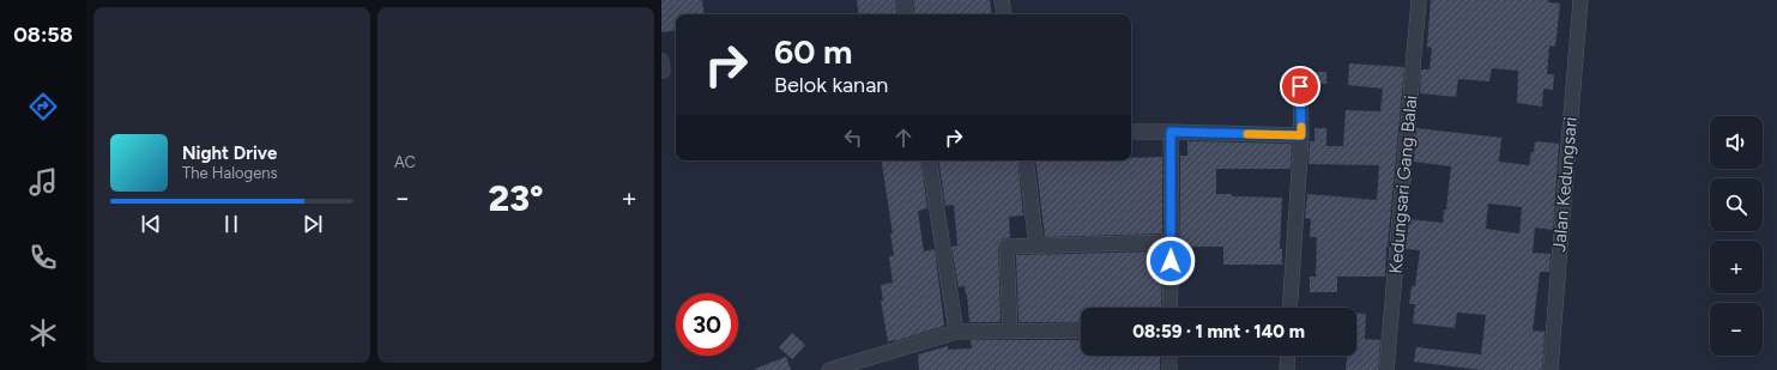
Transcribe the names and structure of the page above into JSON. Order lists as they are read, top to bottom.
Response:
{
  "streets": {
    "street": ["Kedungsari Gang Balai", "Jalan Kedungsari"]
  },
  "page": {
    "tabs": "08:58",
    "tile": "AC",
    "turn": ["60 m", "Belok kanan"],
    "map_buttons": ["+", "−"],
    "song": ["Night Drive", "The Halogens"],
    "heat": ["−", "23°", "+"],
    "limit": "30",
    "trip": "08:59 · 1 mnt · 140 m"
  }
}
